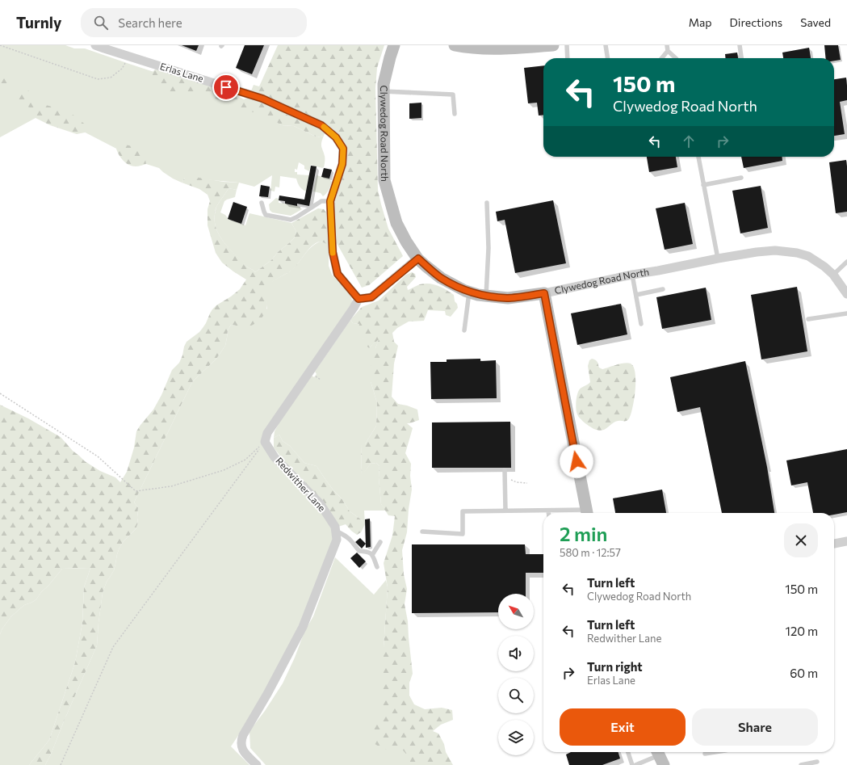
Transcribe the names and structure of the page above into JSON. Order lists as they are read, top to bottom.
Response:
{
  "streets": {
    "street": ["Erlas Lane", "Clywedog Road North", "Redwither Lane"]
  },
  "north": "top left",
  "page": {
    "header": "Turnly",
    "search": "Search here",
    "nav": ["Map", "Directions", "Saved"],
    "turn": ["150 m", "Clywedog Road North"],
    "heading": ["2 min", "580 m · 12:57"],
    "list": [
      {
        "name": "Turn left",
        "note": "Clywedog Road North",
        "value": "150 m"
      },
      {
        "name": "Turn left",
        "note": "Redwither Lane",
        "value": "120 m"
      },
      {
        "name": "Turn right",
        "note": "Erlas Lane",
        "value": "60 m"
      }
    ],
    "buttons": ["Exit", "Share"]
  }
}
